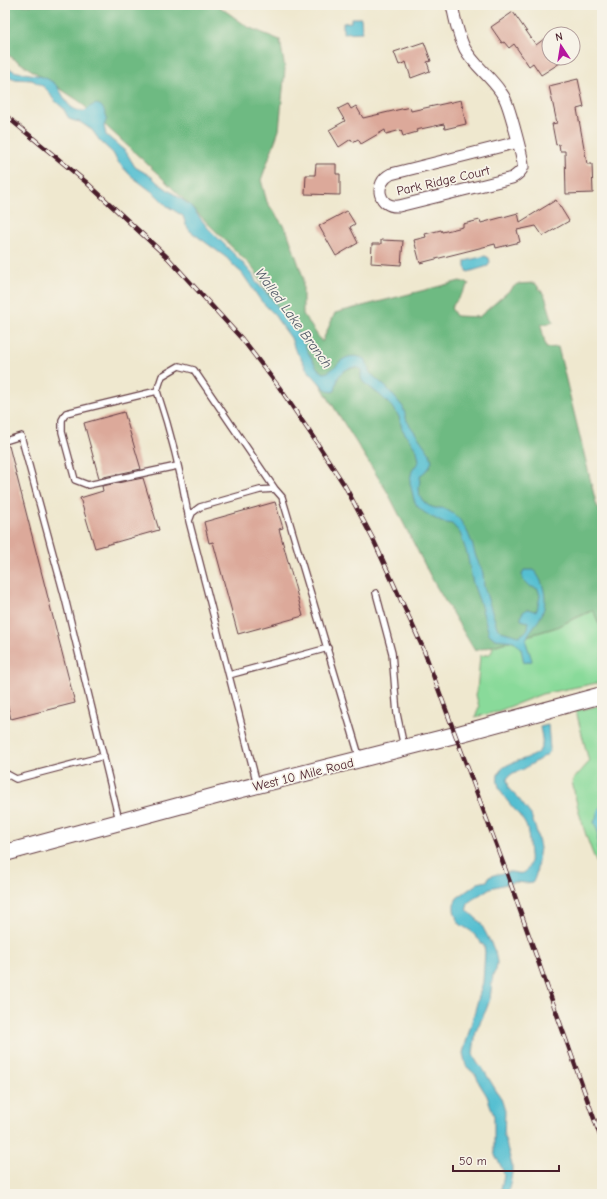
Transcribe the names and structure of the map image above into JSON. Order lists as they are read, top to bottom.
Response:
{
  "streets": {
    "main road": ["West 10 Mile Road"],
    "street": ["Park Ridge Court"]
  },
  "water": ["Walled Lake Branch"],
  "scale_bar": "50 m",
  "north": "top"
}
